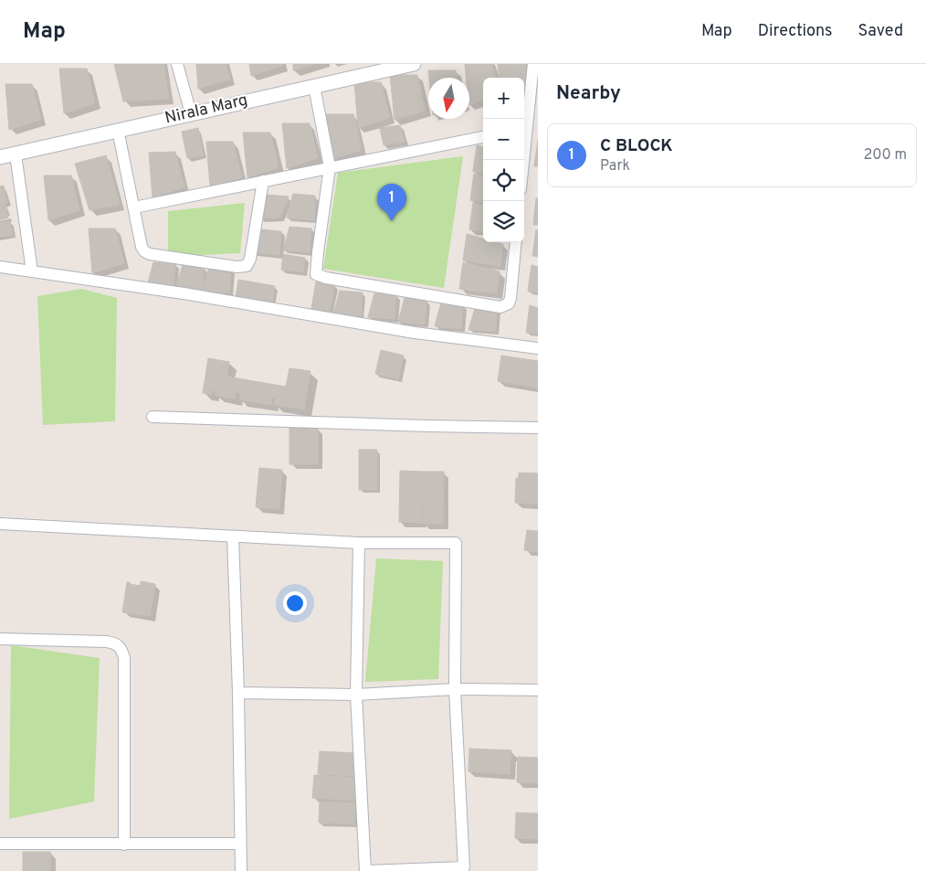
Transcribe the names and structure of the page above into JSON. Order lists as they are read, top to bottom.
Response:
{
  "streets": {
    "street": ["Nirala Marg"]
  },
  "north": "bottom",
  "page": {
    "header": "Map",
    "nav": ["Map", "Directions", "Saved"],
    "heading": "Nearby",
    "map_buttons": ["+", "−"],
    "list": [
      {
        "mark": "1",
        "name": "C BLOCK",
        "note": "Park",
        "value": "200 m"
      }
    ],
    "pins": "1"
  }
}
